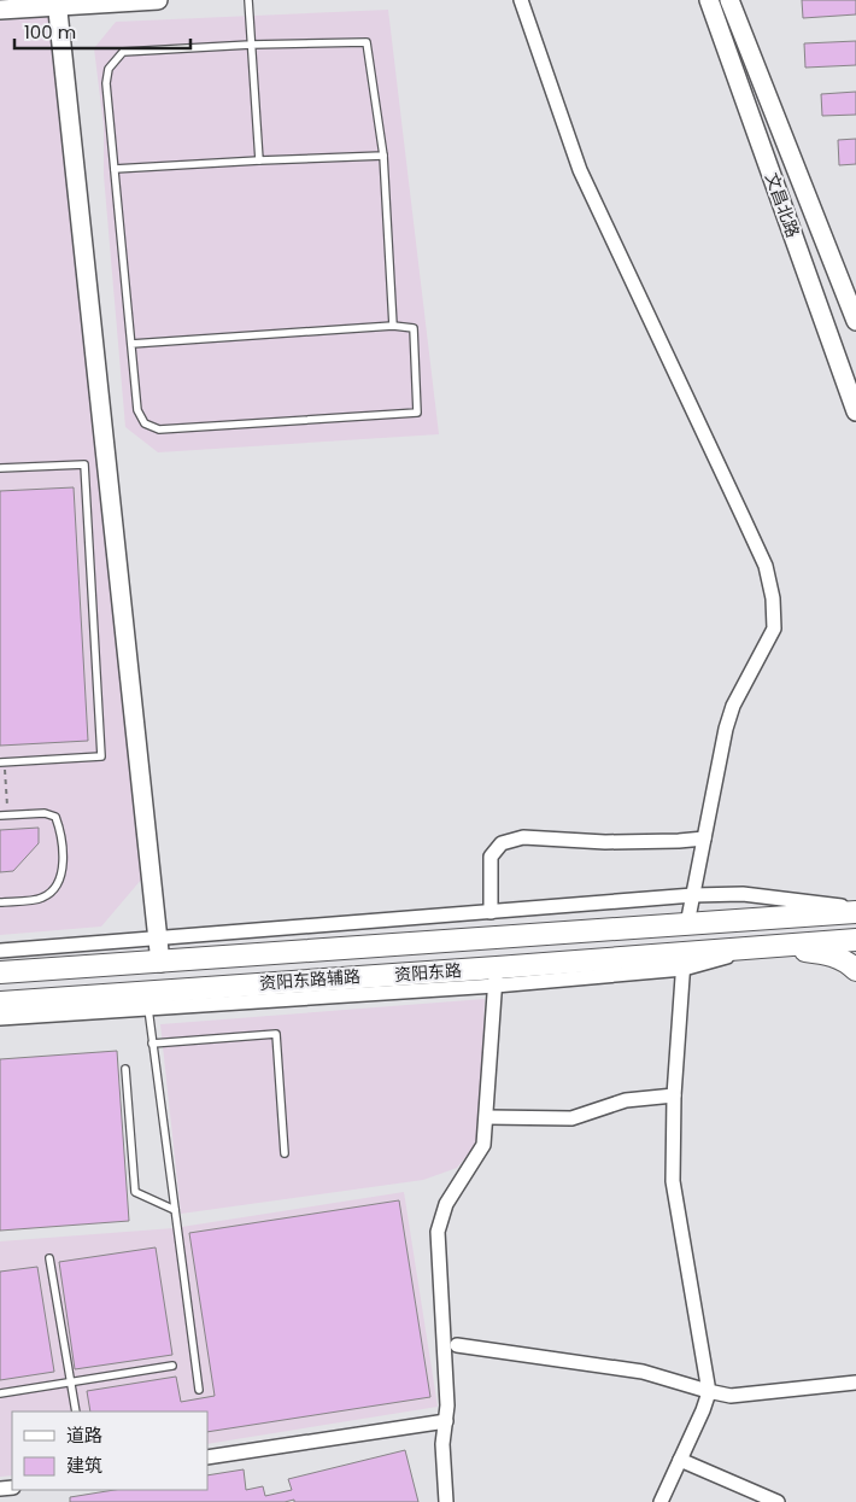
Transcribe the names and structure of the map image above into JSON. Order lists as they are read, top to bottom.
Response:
{
  "streets": {
    "main road": ["资阳东路"],
    "street": ["文昌北路"]
  },
  "legend": ["道路", "建筑"],
  "scale_bar": "100 m"
}
